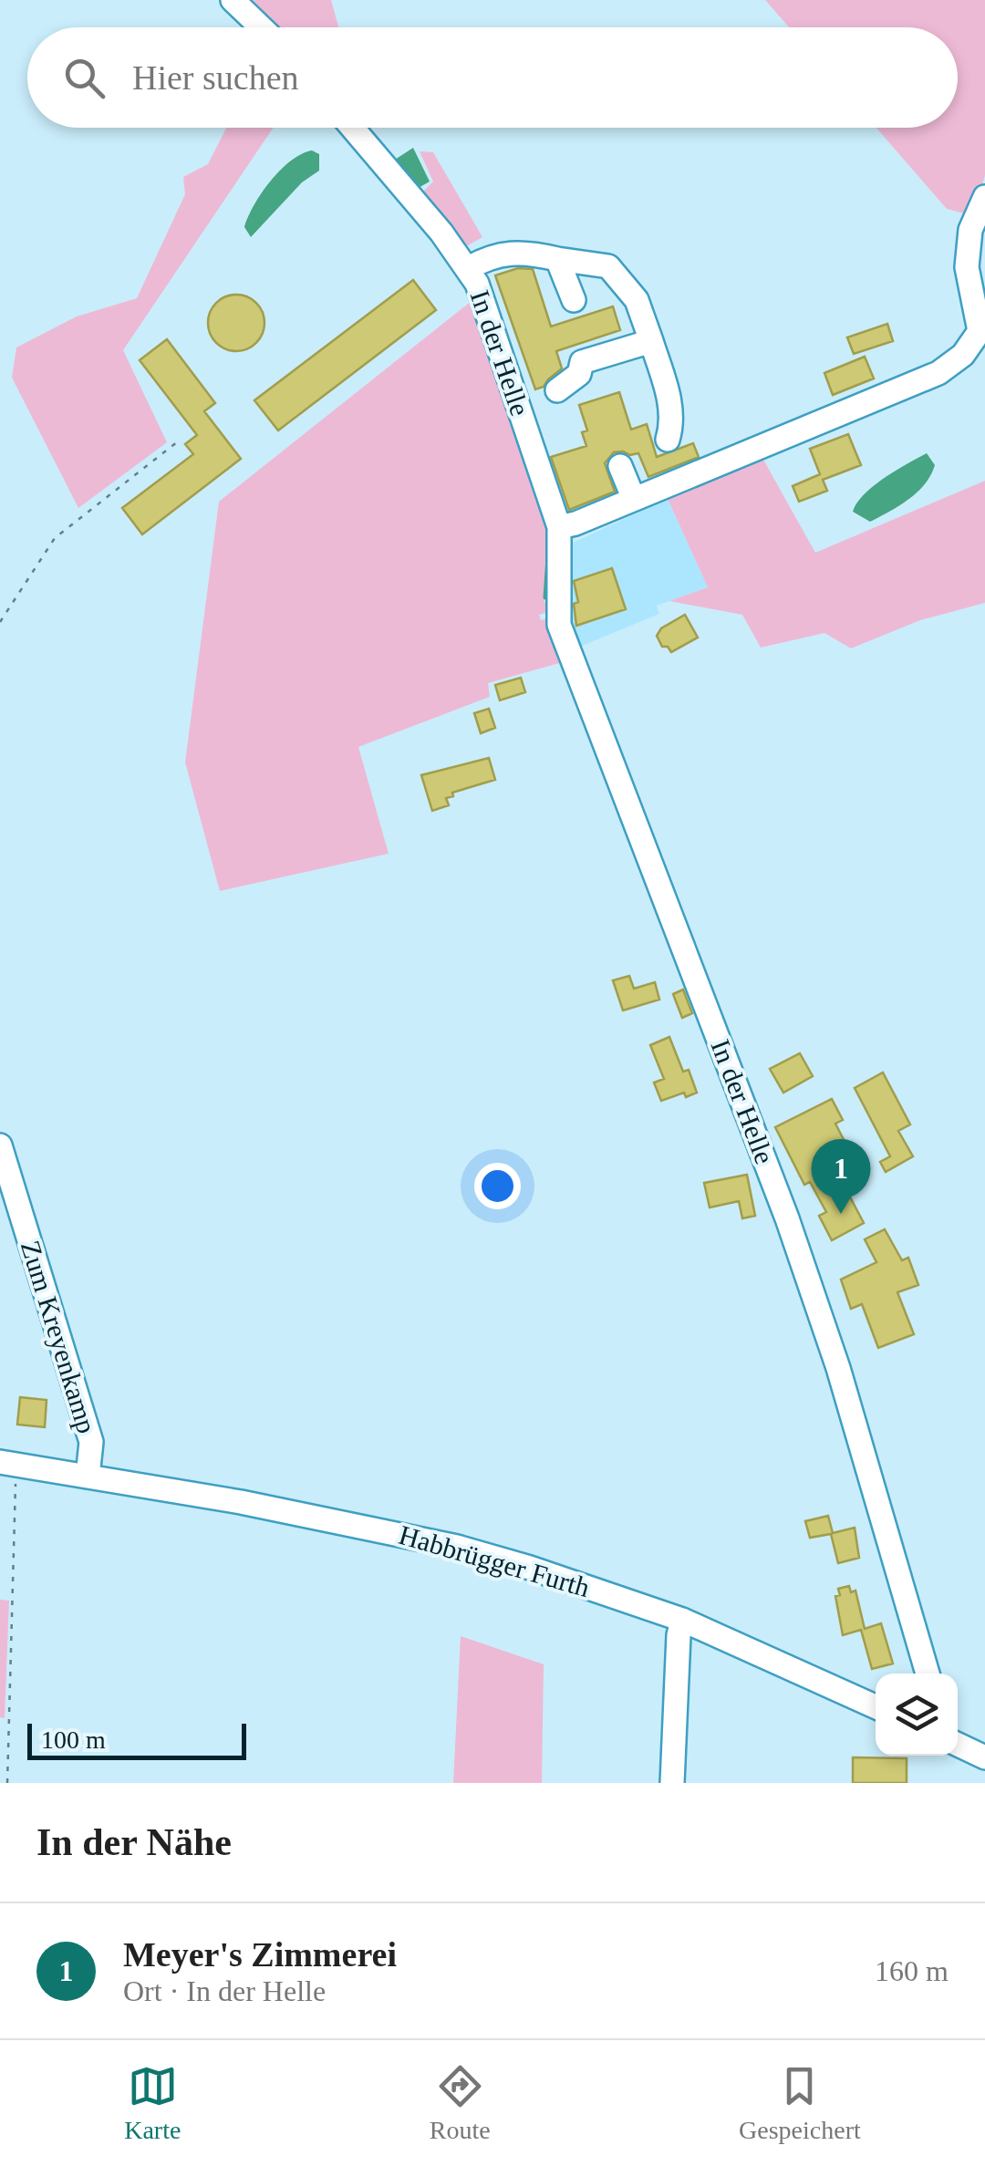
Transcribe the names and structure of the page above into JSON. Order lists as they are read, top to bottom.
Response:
{
  "streets": {
    "street": ["In der Helle", "Zum Kreyenkamp", "Habbrügger Furth"]
  },
  "crossings": [
    ["Zum Kreyenkamp", "Habbrügger Furth"]
  ],
  "scale_bar": "100 m",
  "page": {
    "search": "Hier suchen",
    "pins": "1",
    "scale": "100 m",
    "heading": "In der Nähe",
    "list": [
      {
        "mark": "1",
        "name": "Meyer's Zimmerei",
        "note": "Ort · In der Helle",
        "value": "160 m"
      }
    ],
    "nav": ["Karte", "Route", "Gespeichert"]
  }
}
